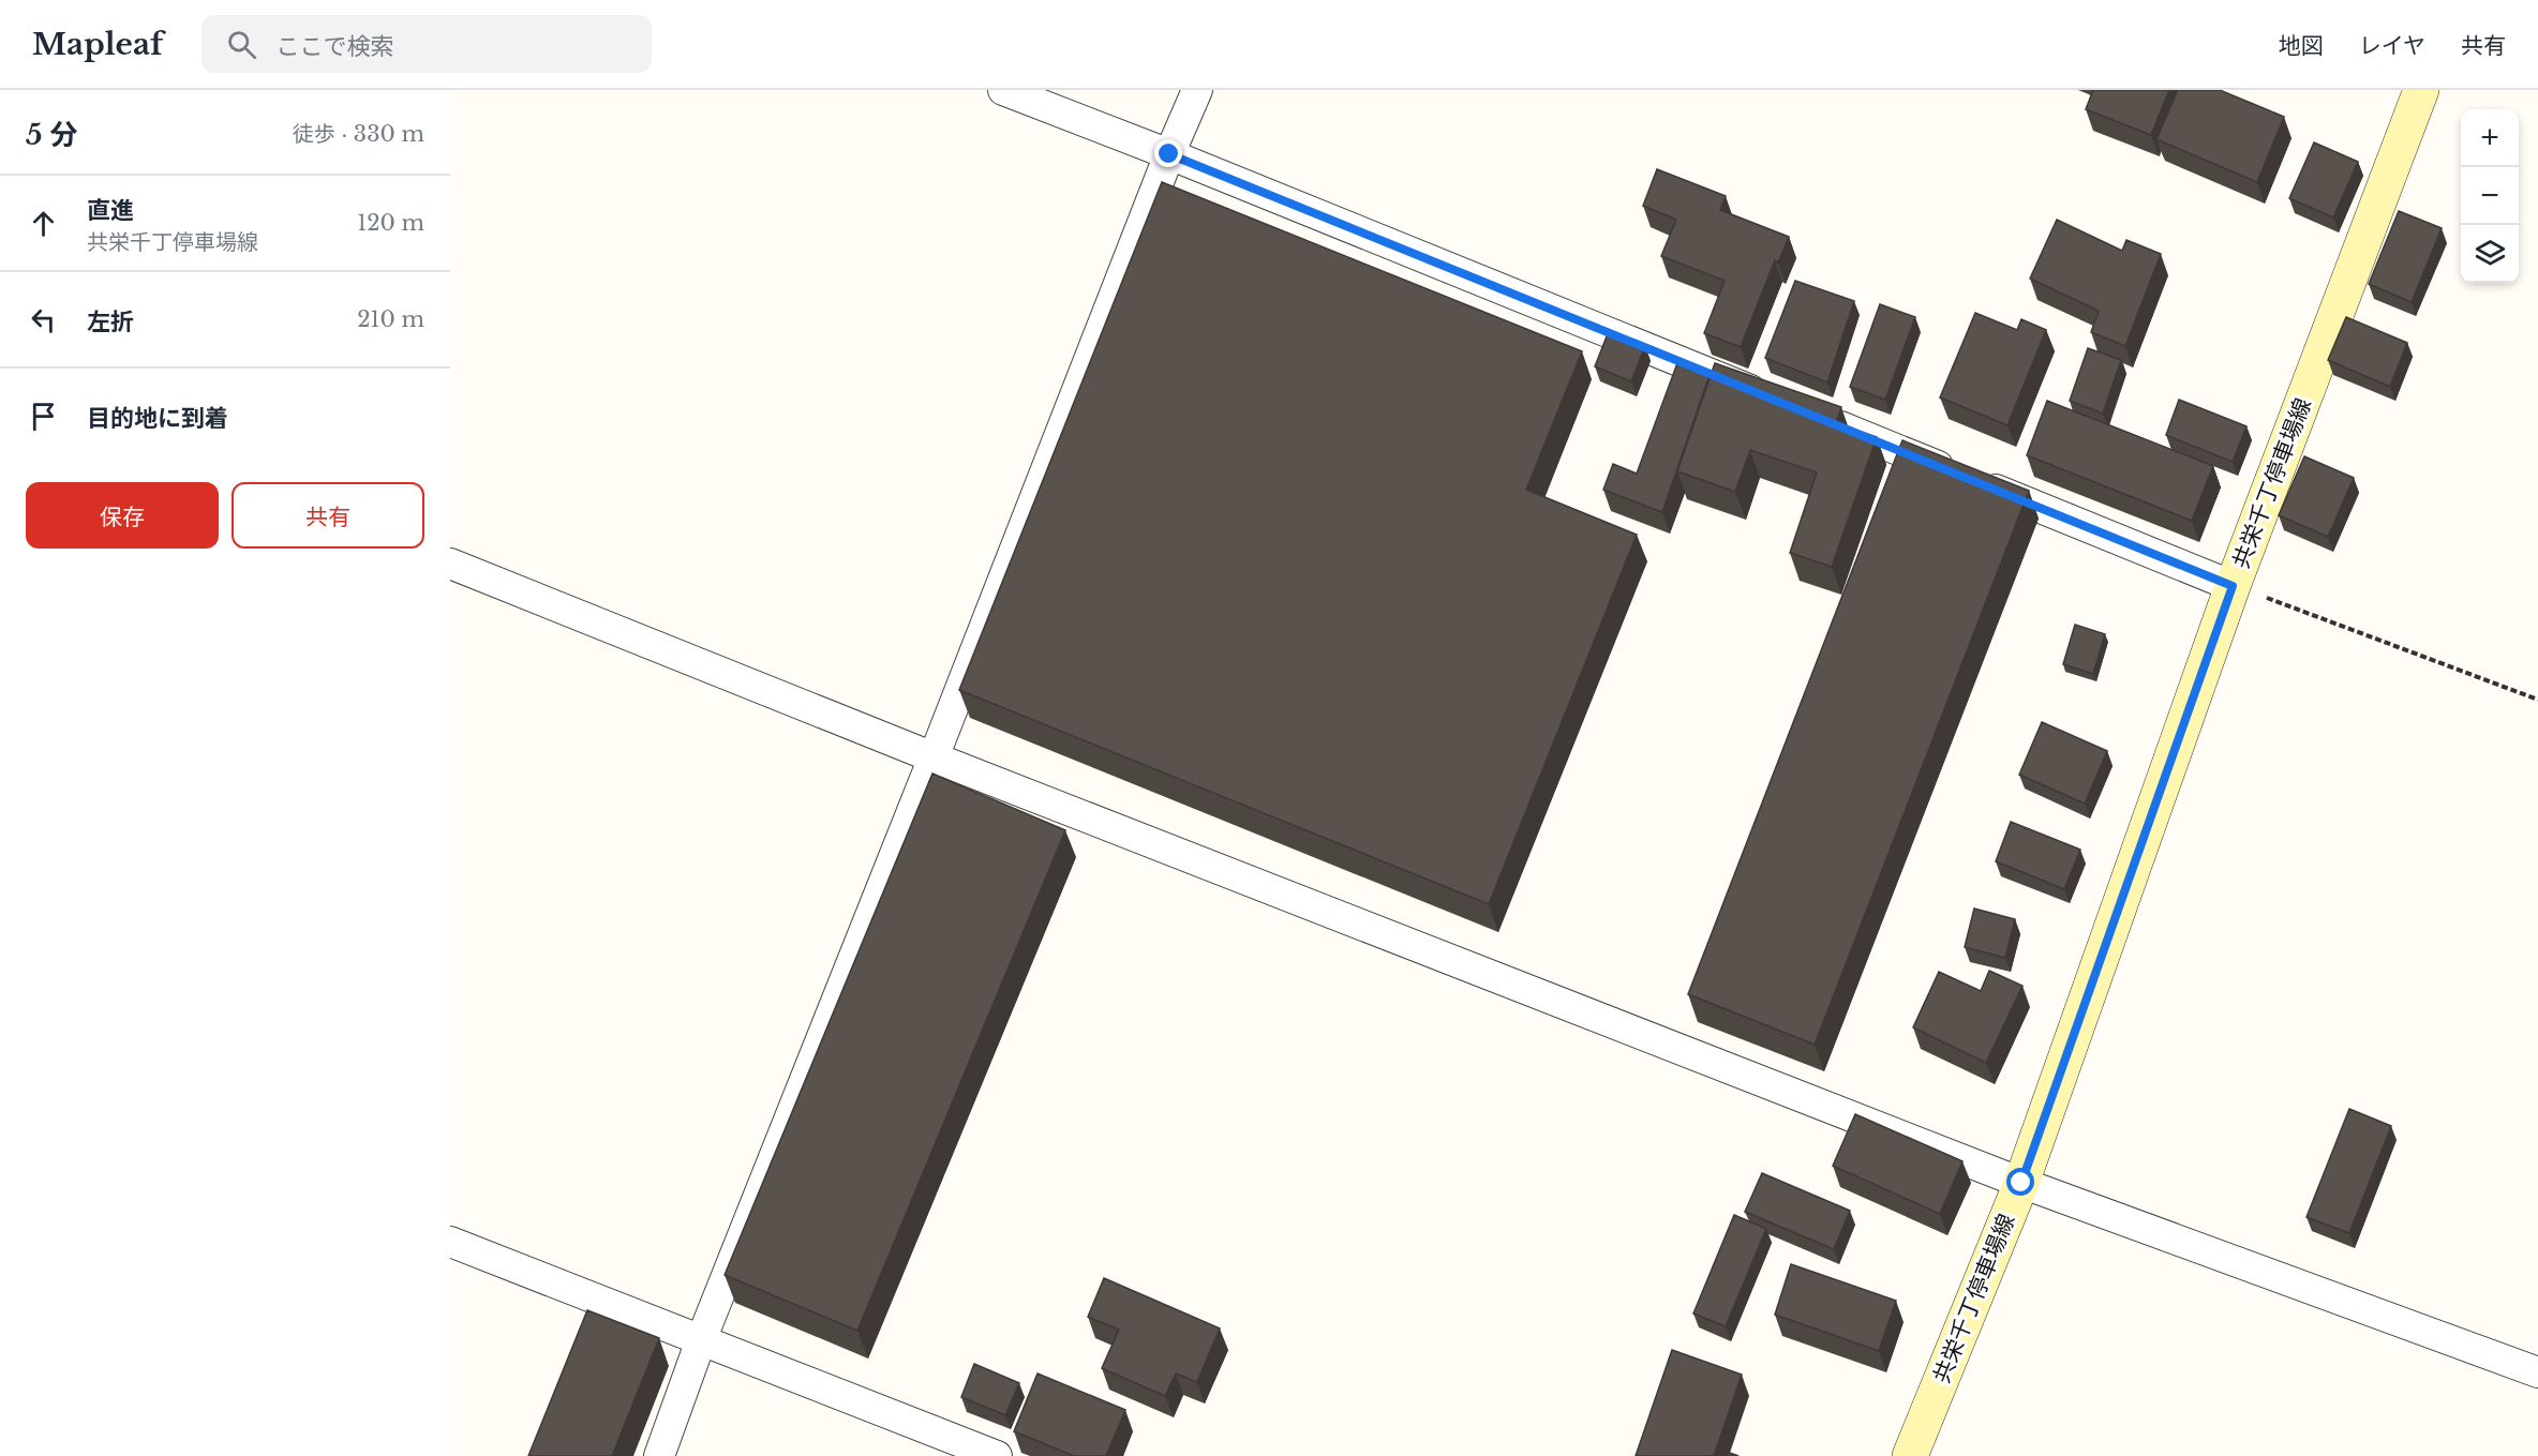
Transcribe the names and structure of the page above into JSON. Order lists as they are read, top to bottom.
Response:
{
  "streets": {
    "main road": ["共栄千丁停車場線"]
  },
  "page": {
    "header": "Mapleaf",
    "search": "ここで検索",
    "nav": ["地図", "レイヤ", "共有"],
    "heading": ["5 分", "徒歩 · 330 m"],
    "map_buttons": ["+", "−"],
    "list": [
      ["直進", "共栄千丁停車場線", "120 m"],
      ["左折", "210 m"],
      "目的地に到着"
    ],
    "buttons": ["保存", "共有"]
  }
}
